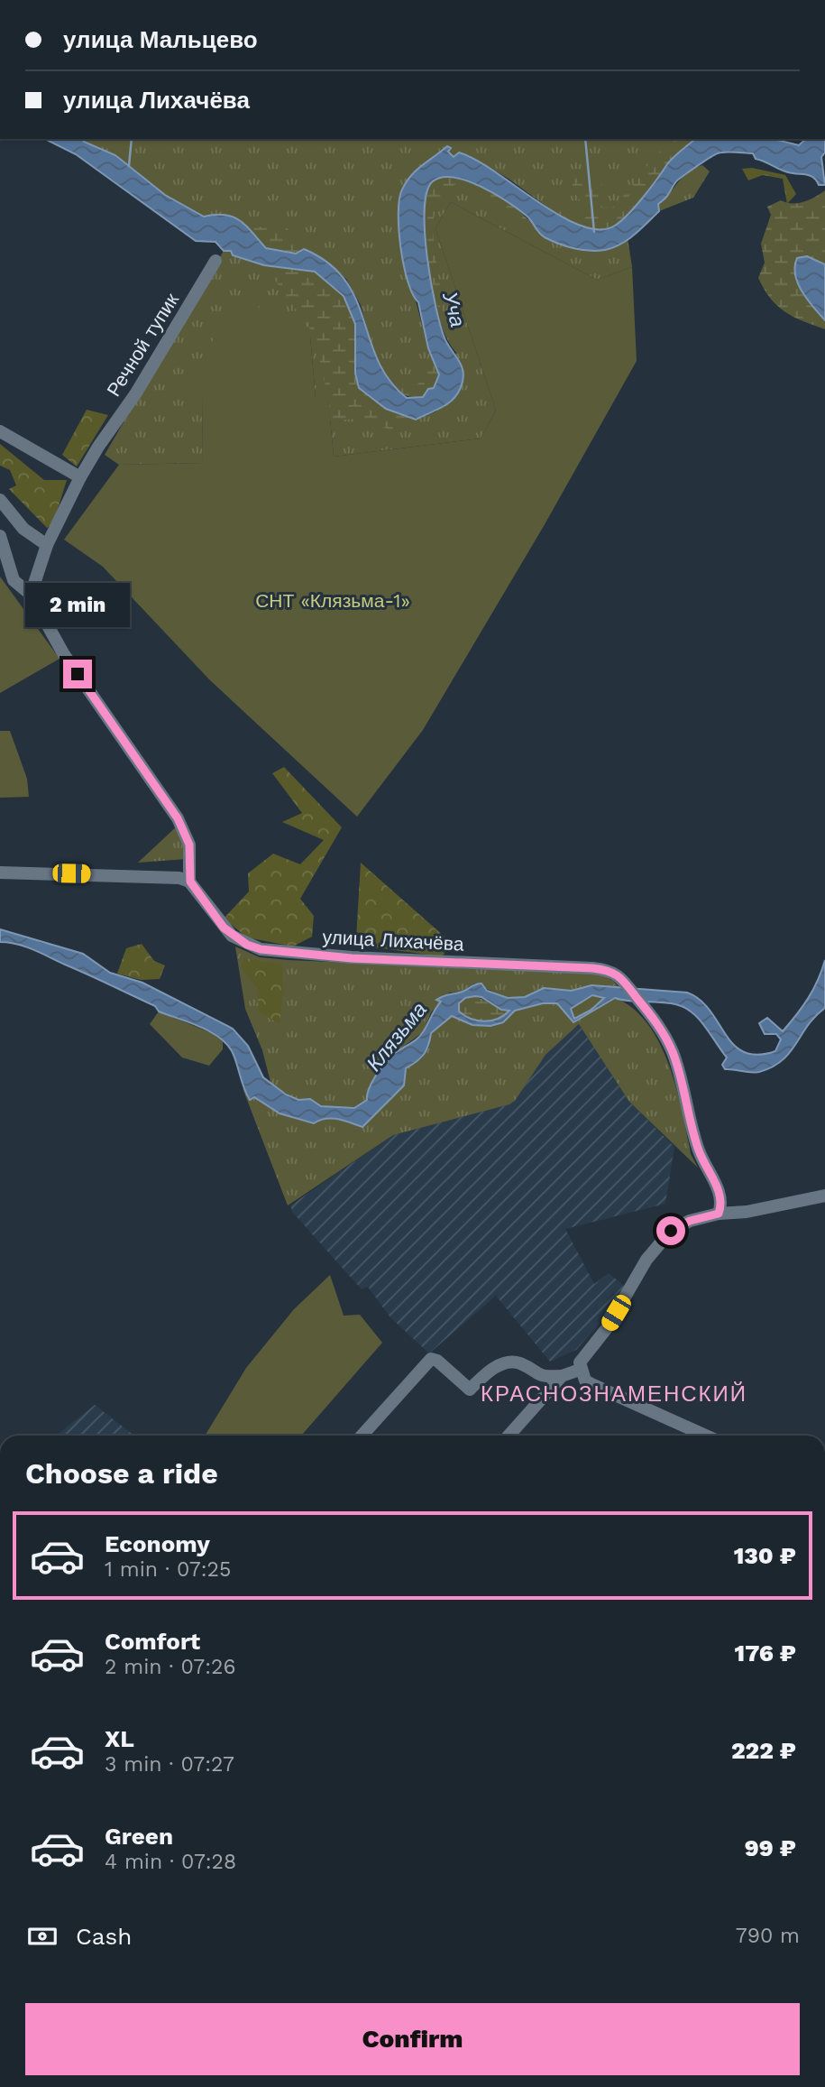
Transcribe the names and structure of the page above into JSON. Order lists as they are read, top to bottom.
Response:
{
  "streets": {
    "street": ["Речной тупик", "улица Лихачёва"]
  },
  "districts": ["КРАСНОЗНАМЕНСКИЙ"],
  "water": ["Уча", "Клязьма"],
  "parks": ["СНТ «Клязьма-1»"],
  "page": {
    "banner": ["улица Мальцево", "улица Лихачёва"],
    "bubble": "2 min",
    "heading": "Choose a ride",
    "list": [
      {
        "name": "Economy",
        "note": "1 min · 07:25",
        "value": "130 ₽"
      },
      {
        "name": "Comfort",
        "note": "2 min · 07:26",
        "value": "176 ₽"
      },
      {
        "name": "XL",
        "note": "3 min · 07:27",
        "value": "222 ₽"
      },
      {
        "name": "Green",
        "note": "4 min · 07:28",
        "value": "99 ₽"
      }
    ],
    "pay": ["Cash", "790 m"],
    "buttons": "Confirm"
  }
}
